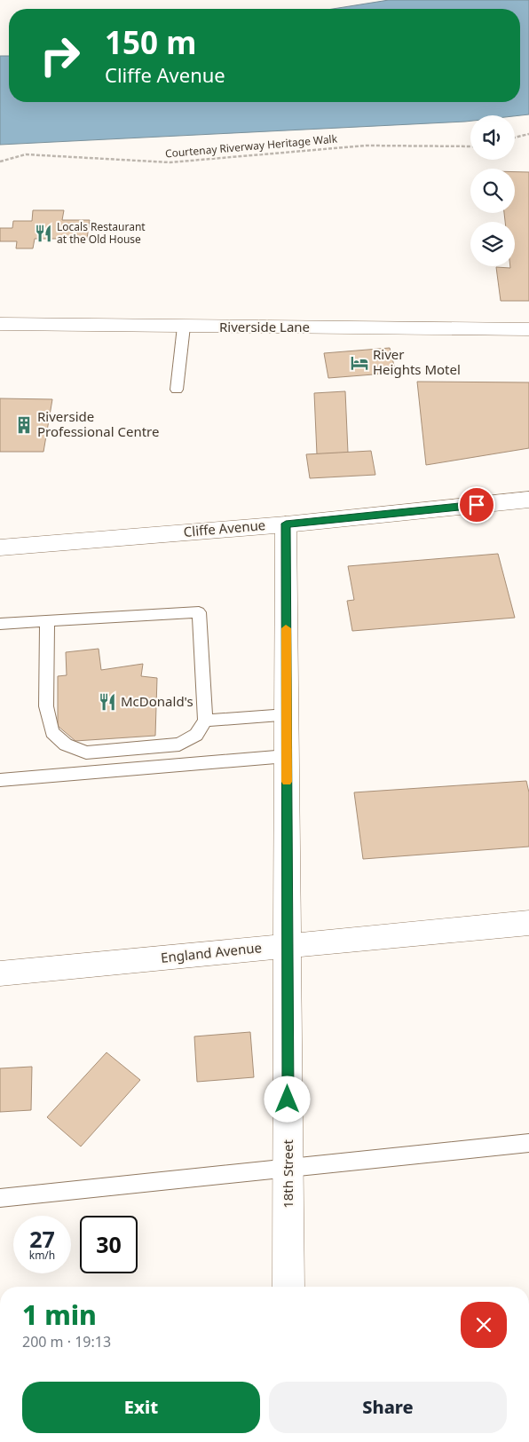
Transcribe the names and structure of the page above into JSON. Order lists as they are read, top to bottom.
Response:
{
  "streets": {
    "street": [
      "Riverside Lane",
      "Cliffe Avenue",
      "England Avenue",
      "18th Street"
    ],
    "path": ["Courtenay Riverway Heritage Walk"]
  },
  "crossings": [
    ["Cliffe Avenue", "18th Street"],
    ["England Avenue", "18th Street"]
  ],
  "places": {
    "restaurant": ["Locals Restaurant at the Old House", "McDonald's"],
    "hotel": ["River Heights Motel"],
    "building": ["Riverside Professional Centre"]
  },
  "page": {
    "turn": ["150 m", "Cliffe Avenue"],
    "speed": "27 km/h",
    "limit": "30",
    "heading": ["1 min", "200 m · 19:13"],
    "buttons": ["Exit", "Share"]
  }
}
